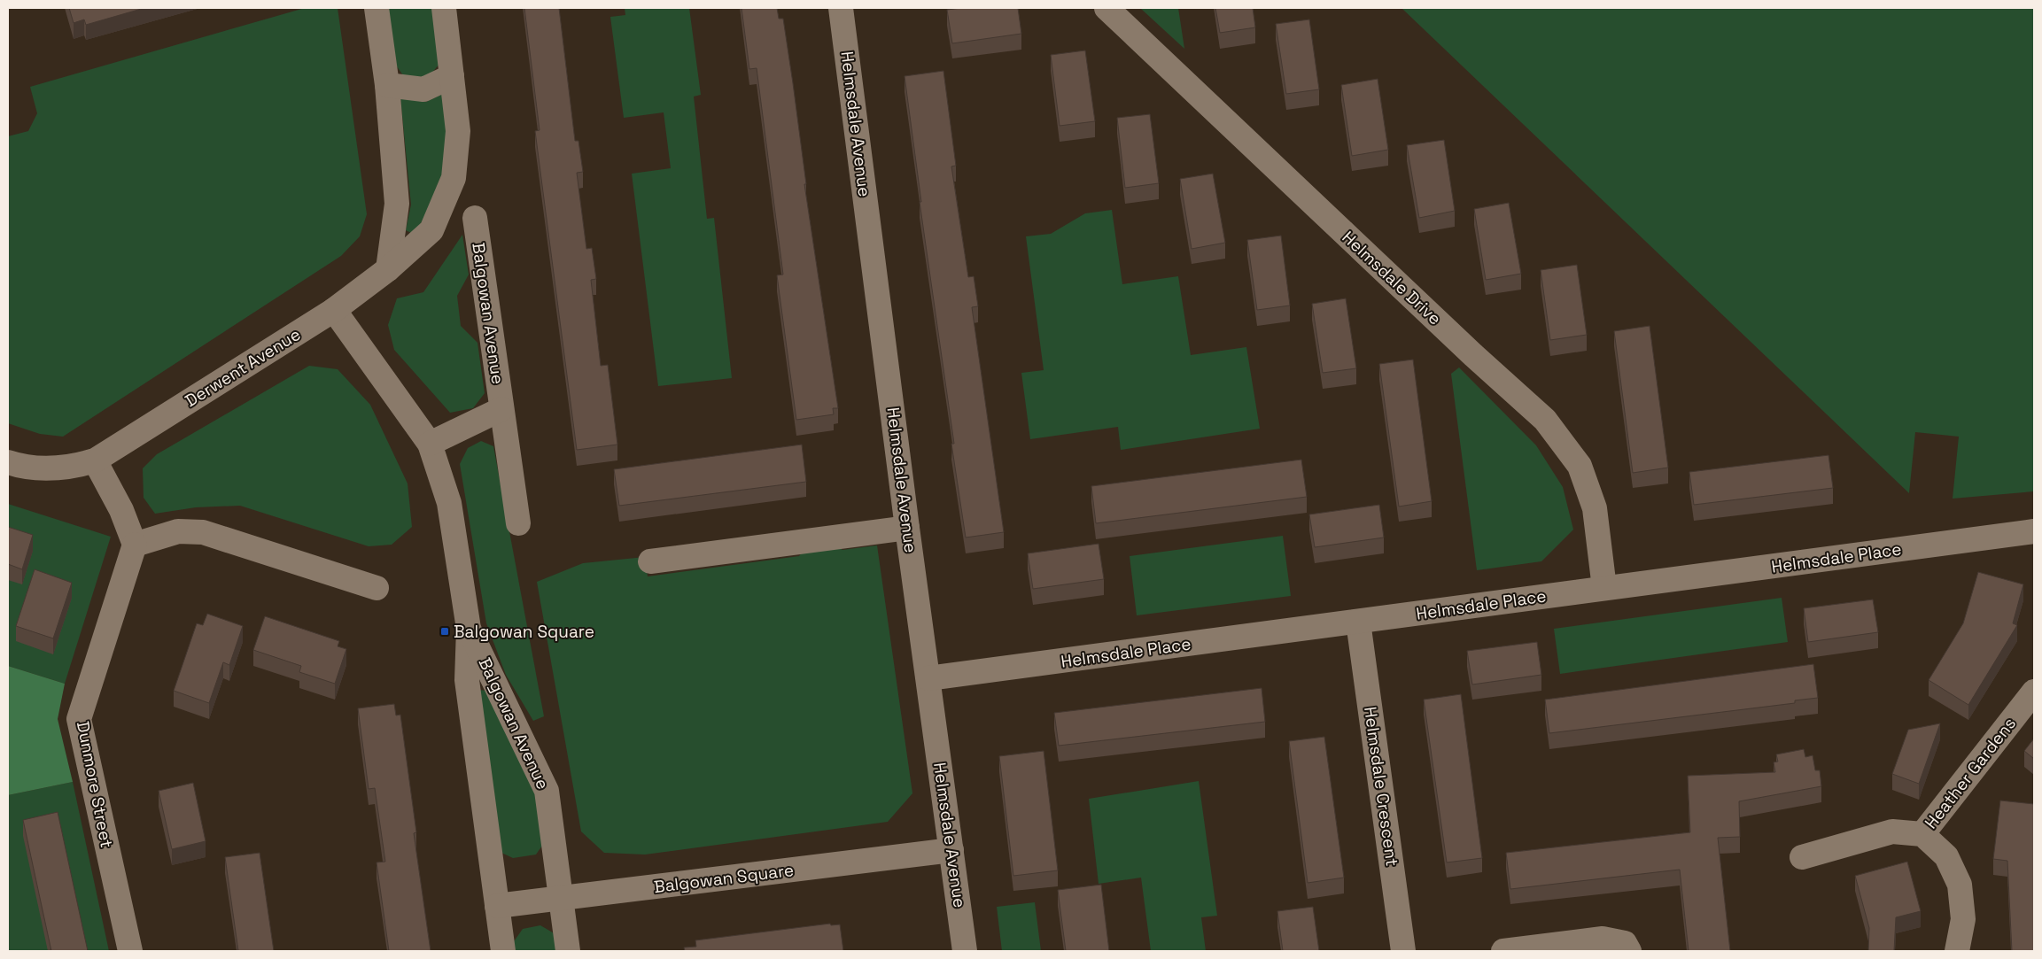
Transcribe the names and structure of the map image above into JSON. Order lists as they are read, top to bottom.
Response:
{
  "streets": {
    "street": [
      "Helmsdale Avenue",
      "Helmsdale Drive",
      "Balgowan Avenue",
      "Derwent Avenue",
      "Helmsdale Place",
      "Heather Gardens",
      "Dunmore Street",
      "Helmsdale Crescent",
      "Balgowan Square"
    ]
  },
  "crossings": [
    ["Helmsdale Avenue", "Helmsdale Place"],
    ["Helmsdale Avenue", "Balgowan Square"],
    ["Helmsdale Drive", "Helmsdale Place"],
    ["Balgowan Avenue", "Derwent Avenue"],
    ["Balgowan Avenue", "Balgowan Square"],
    ["Helmsdale Place", "Helmsdale Crescent"]
  ],
  "places": {
    "transit": ["Balgowan Square"]
  }
}
